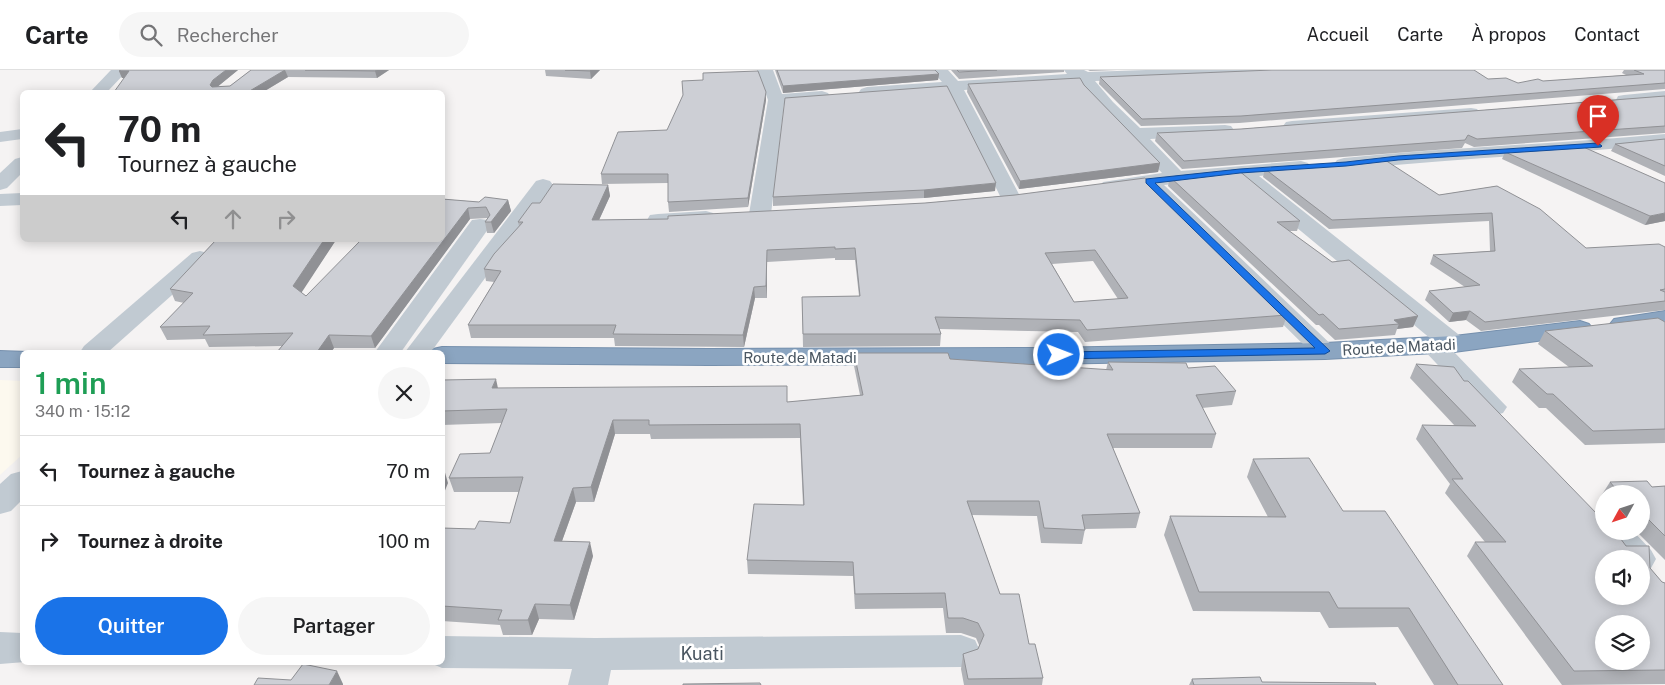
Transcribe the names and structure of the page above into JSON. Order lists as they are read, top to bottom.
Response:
{
  "streets": {
    "highway": ["Route de Matadi"],
    "street": ["Kuati"]
  },
  "north": "bottom left",
  "page": {
    "header": "Carte",
    "search": "Rechercher",
    "nav": [
      "Accueil",
      "Carte",
      "À propos",
      "Contact"
    ],
    "turn": ["70 m", "Tournez à gauche"],
    "heading": ["1 min", "340 m · 15:12"],
    "list": [
      {
        "name": "Tournez à gauche",
        "value": "70 m"
      },
      {
        "name": "Tournez à droite",
        "value": "100 m"
      }
    ],
    "buttons": ["Quitter", "Partager"]
  }
}
